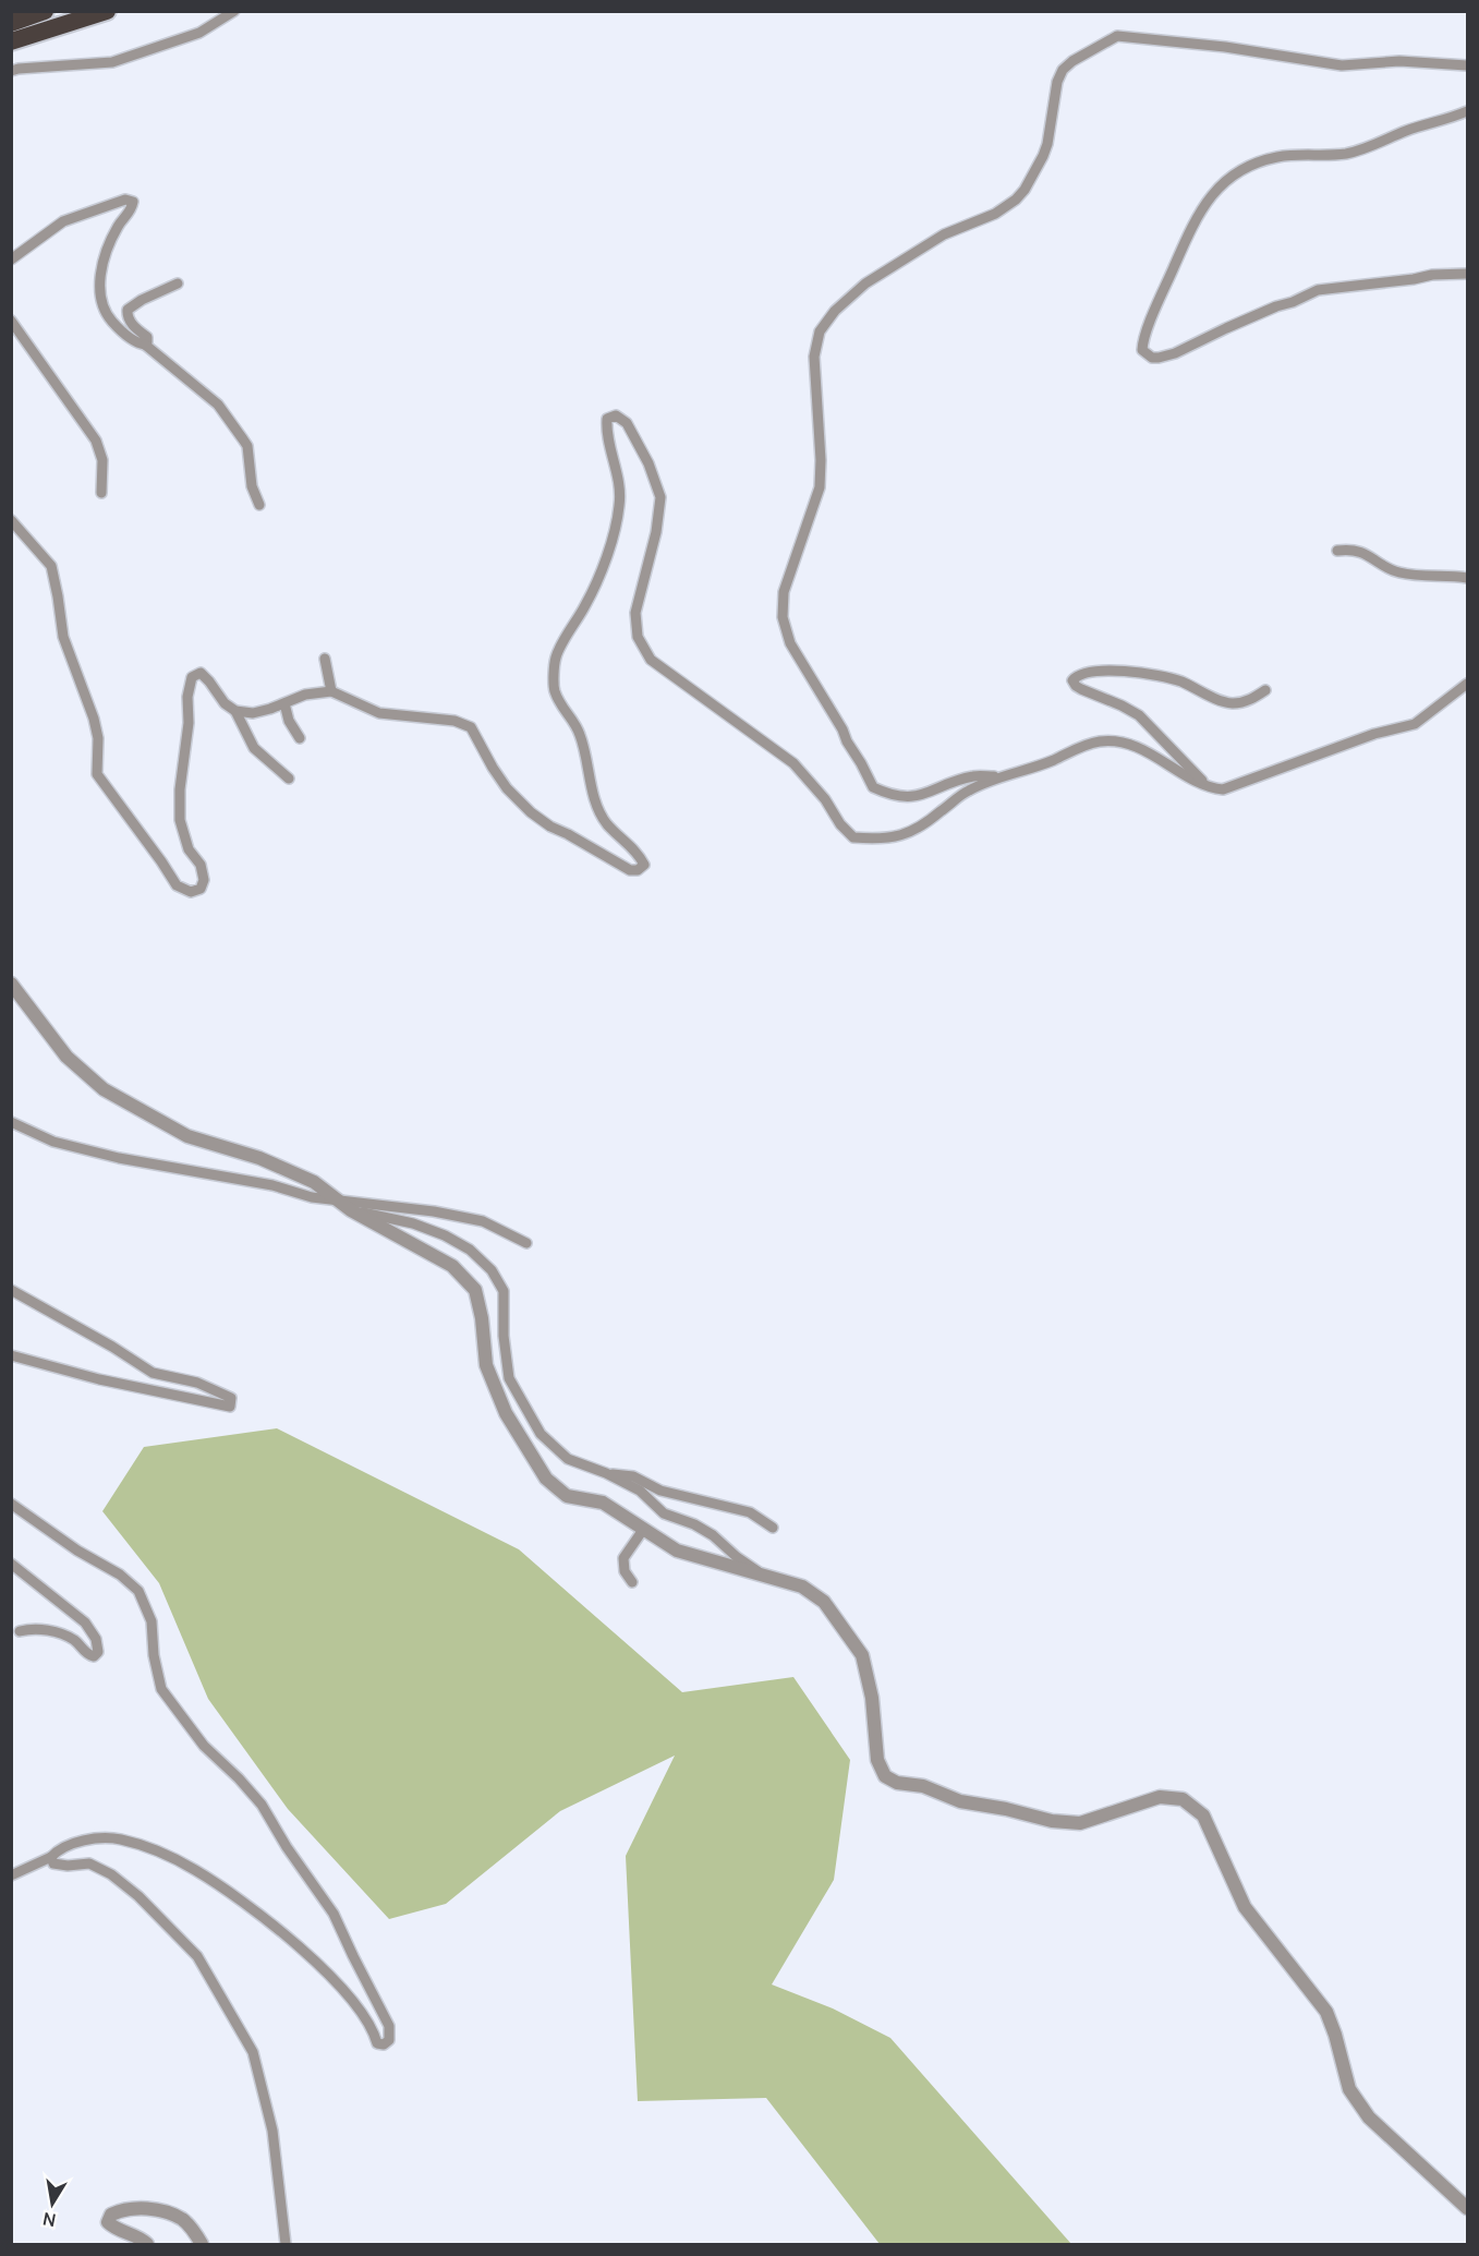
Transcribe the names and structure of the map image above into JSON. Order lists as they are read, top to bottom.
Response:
{
  "north": "bottom"
}
